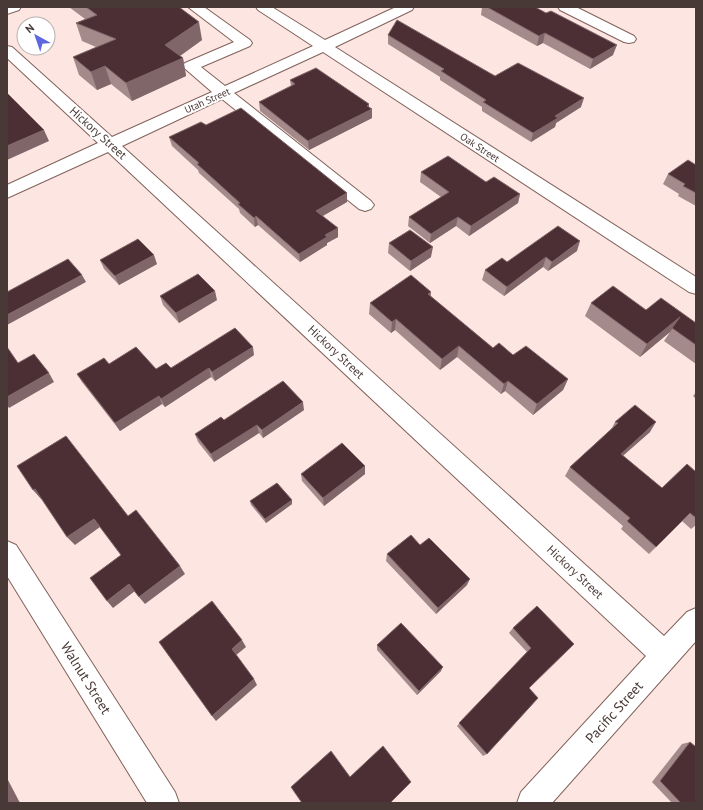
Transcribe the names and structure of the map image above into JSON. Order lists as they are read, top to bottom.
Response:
{
  "streets": {
    "street": [
      "Utah Street",
      "Hickory Street",
      "Oak Street",
      "Walnut Street",
      "Pacific Street"
    ]
  },
  "crossings": [
    ["Utah Street", "Hickory Street"],
    ["Utah Street", "Oak Street"],
    ["Hickory Street", "Pacific Street"]
  ],
  "north": "top left"
}
